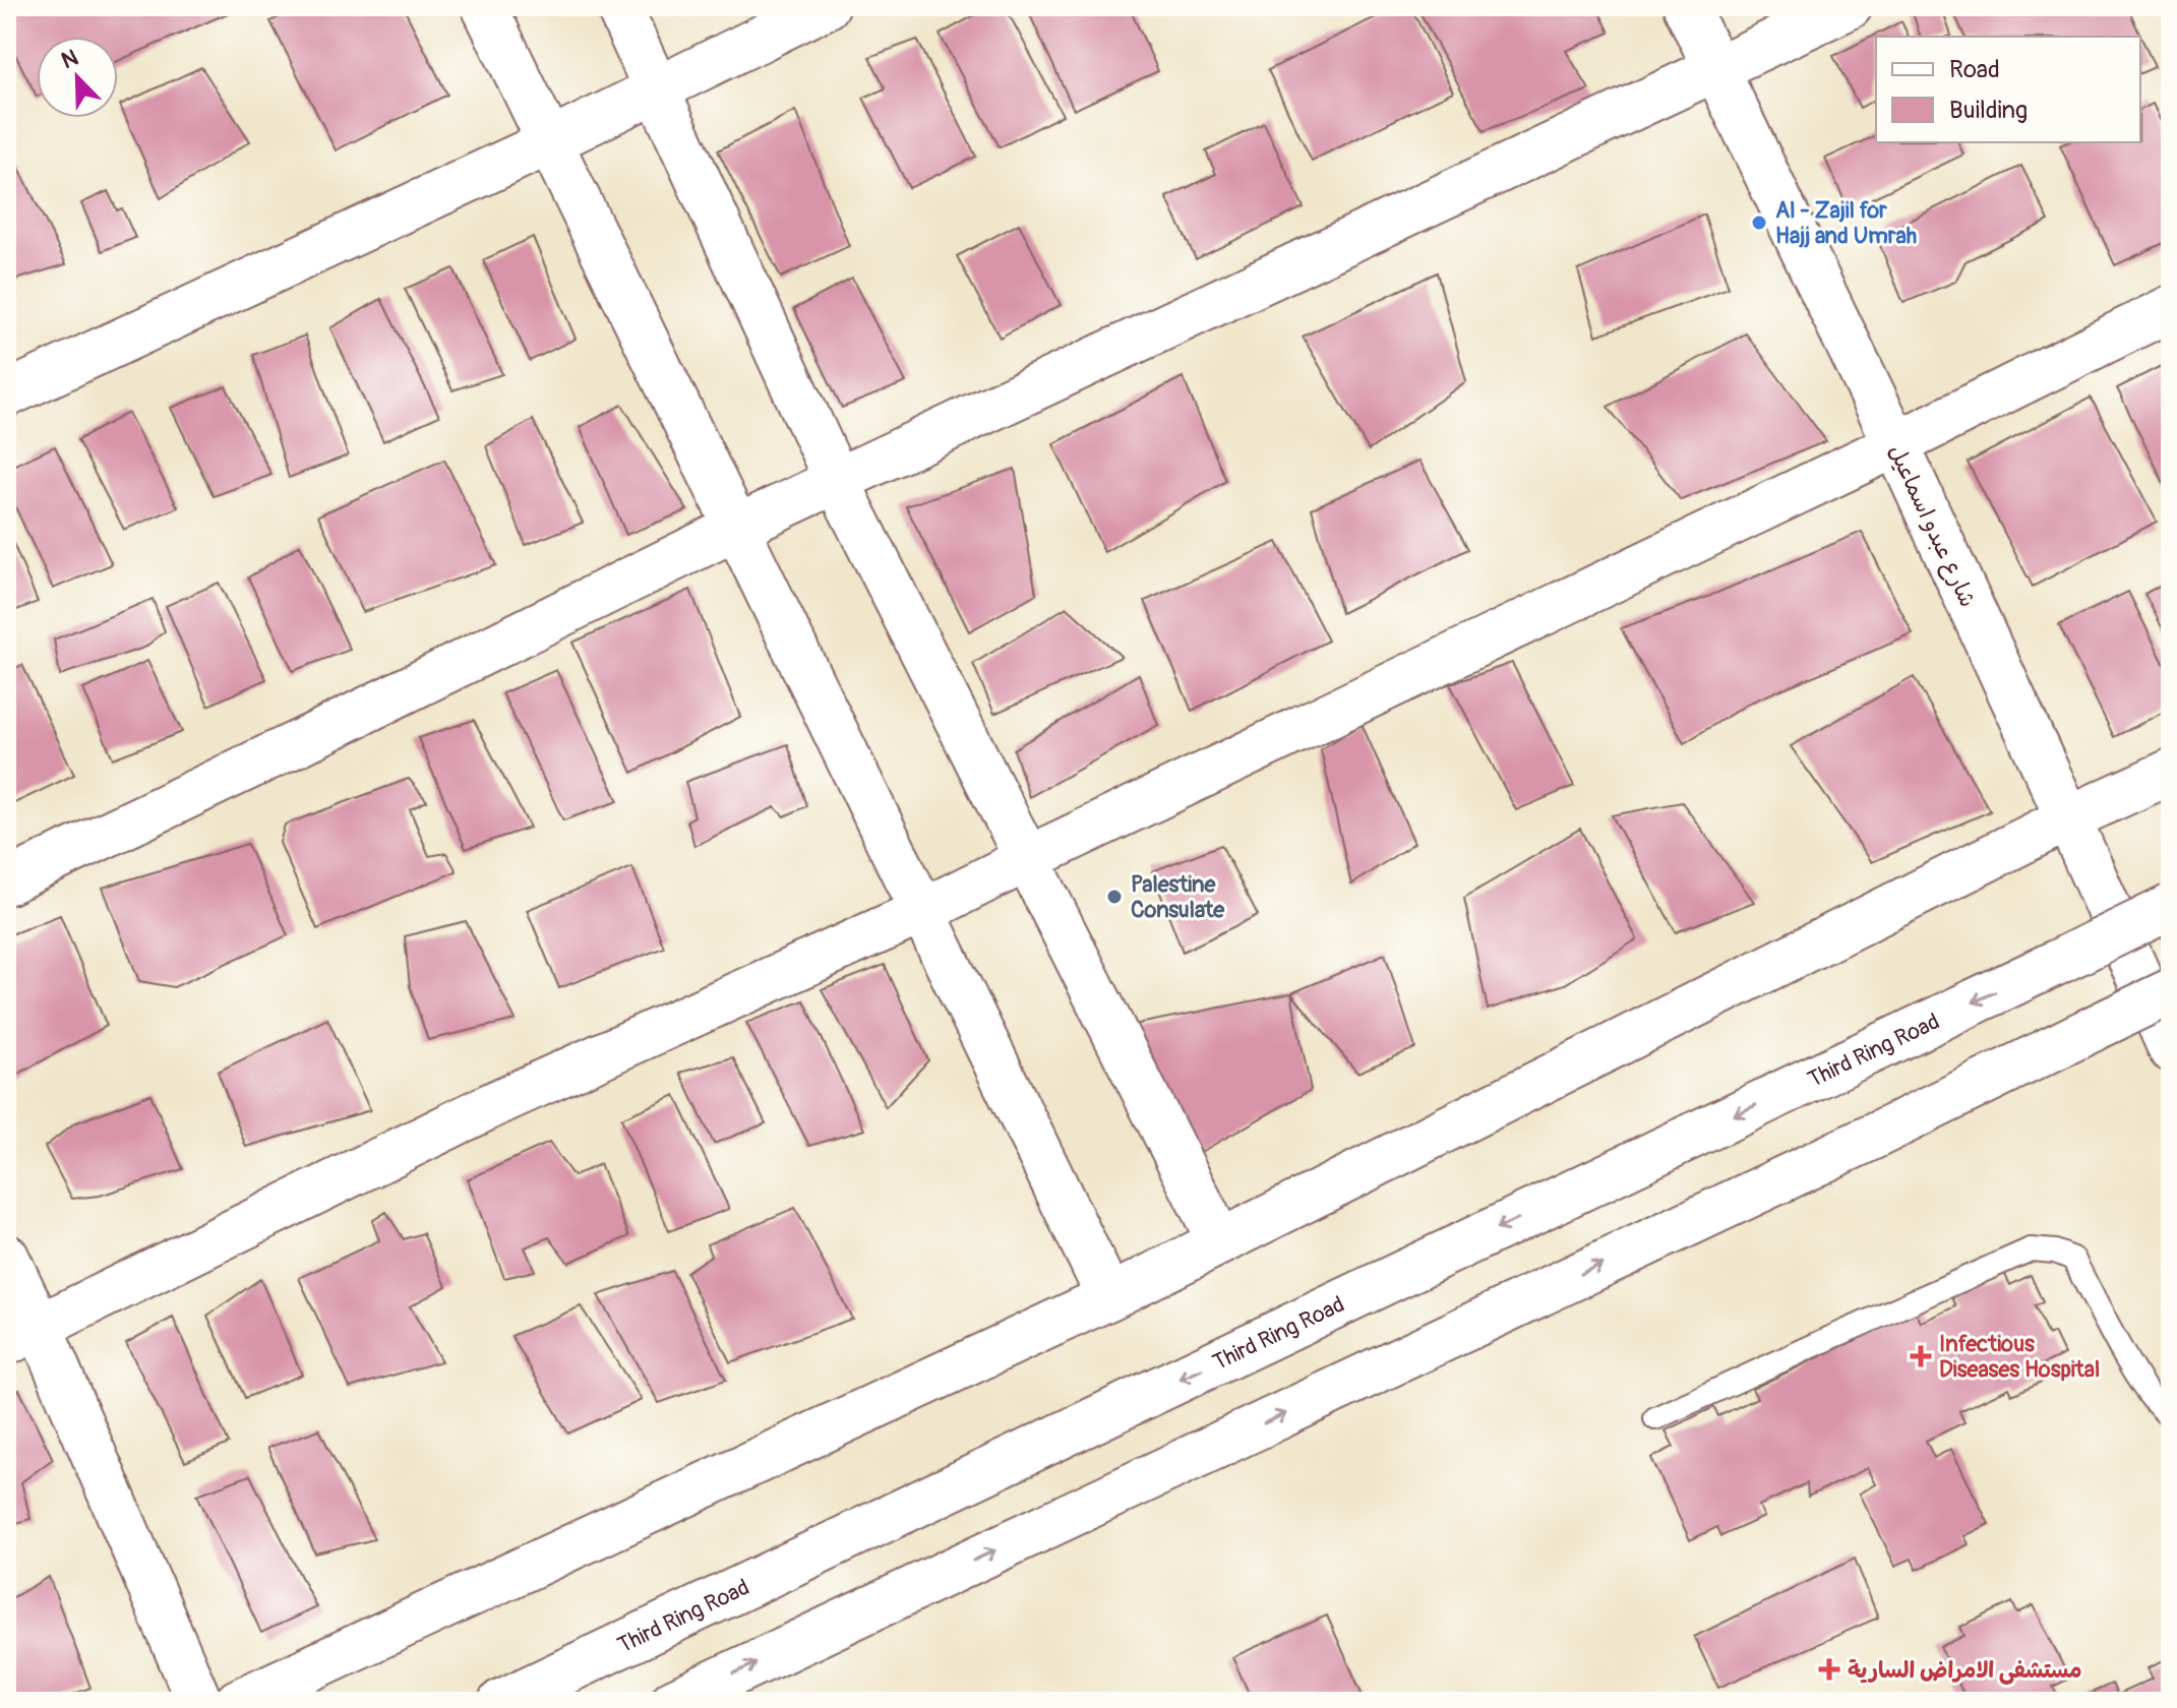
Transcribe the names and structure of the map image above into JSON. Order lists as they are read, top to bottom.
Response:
{
  "streets": {
    "main road": ["شارع عبدو اسماعيل", "Third Ring Road"]
  },
  "places": {
    "other": ["Al - Zajil for Hajj and Umrah", "Palestine Consulate"],
    "health": ["Infectious Diseases Hospital", "مستشفى الامراض السارية"]
  },
  "legend": ["Road", "Building"],
  "north": "top left"
}
